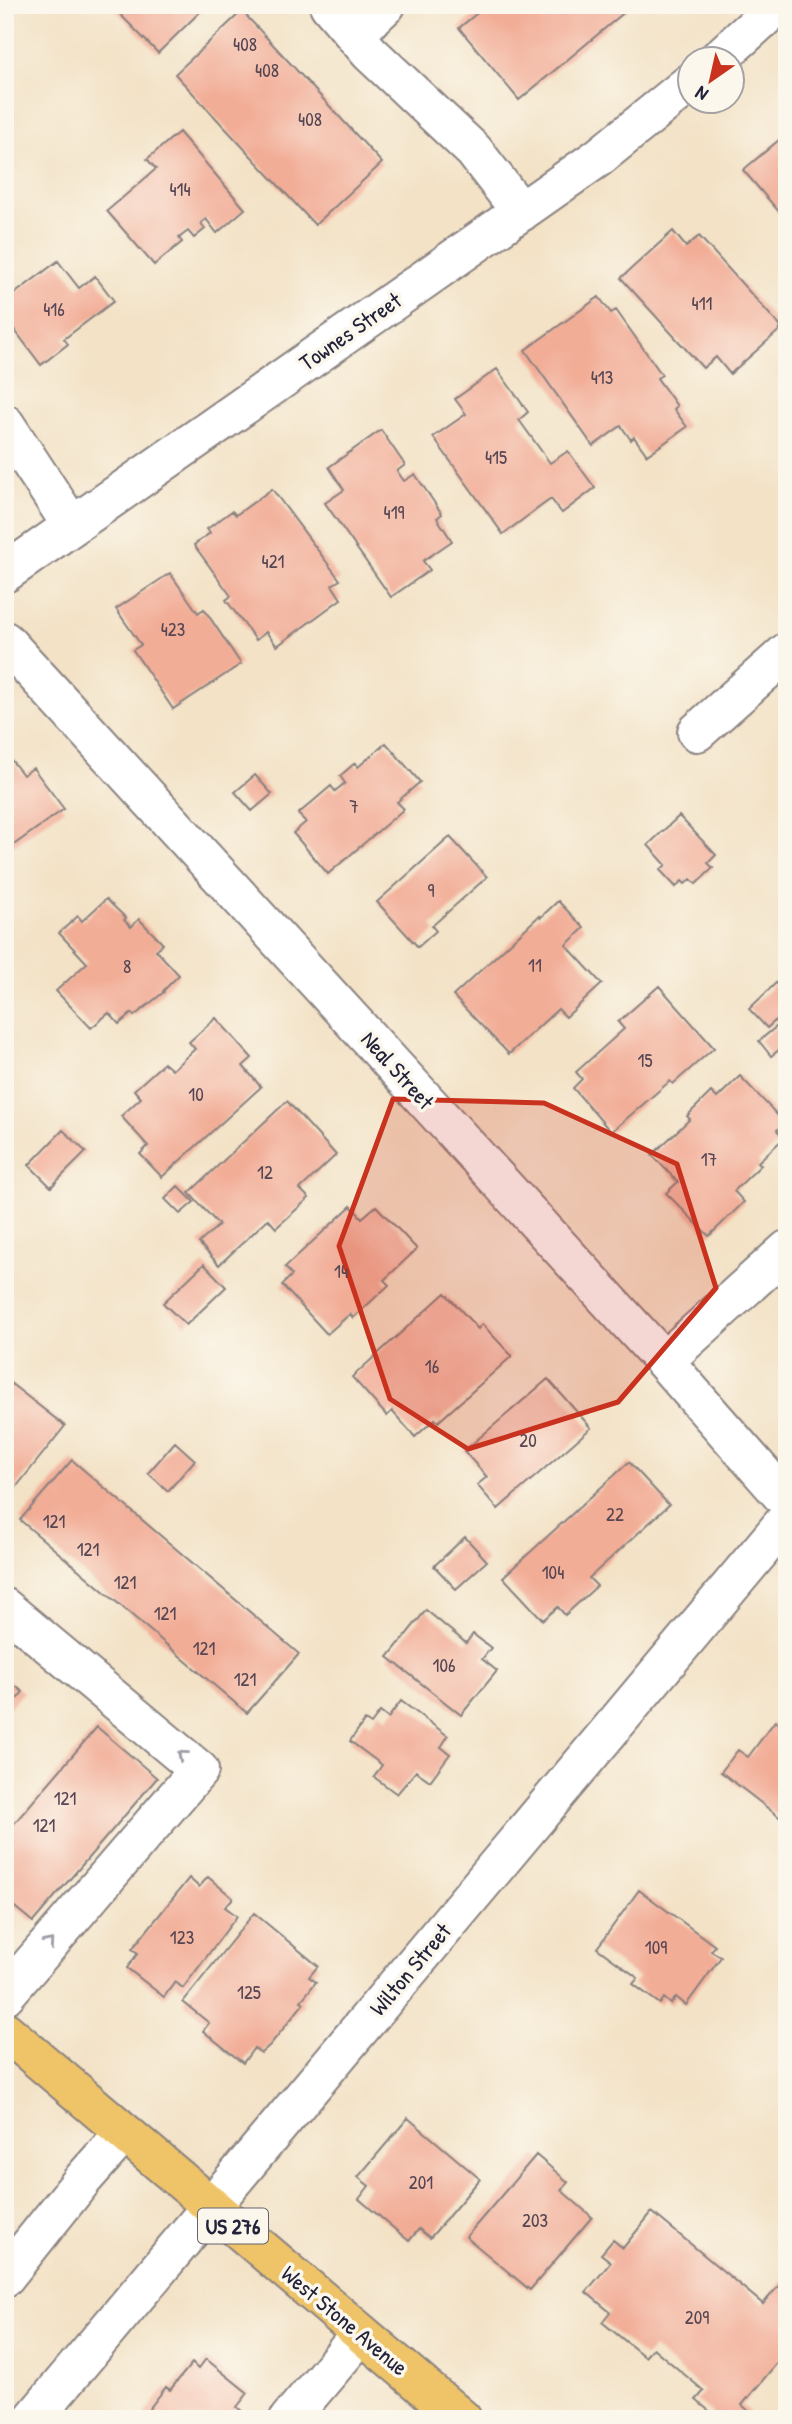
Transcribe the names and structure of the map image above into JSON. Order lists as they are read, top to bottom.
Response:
{
  "streets": {
    "highway": ["US 276", "West Stone Avenue"],
    "street": ["Townes Street", "Neal Street", "Wilton Street"]
  },
  "crossings": [
    ["Wilton Street", "West Stone Avenue"]
  ],
  "house_numbers": [
    "408",
    "408",
    "408",
    "414",
    "411",
    "416",
    "413",
    "415",
    "419",
    "421",
    "423",
    "7",
    "9",
    "11",
    "8",
    "15",
    "10",
    "17",
    "12",
    "14",
    "16",
    "20",
    "22",
    "121",
    "121",
    "104",
    "121",
    "121",
    "121",
    "106",
    "121",
    "121",
    "121",
    "123",
    "109",
    "125",
    "201",
    "203",
    "209"
  ],
  "north": "bottom left"
}
